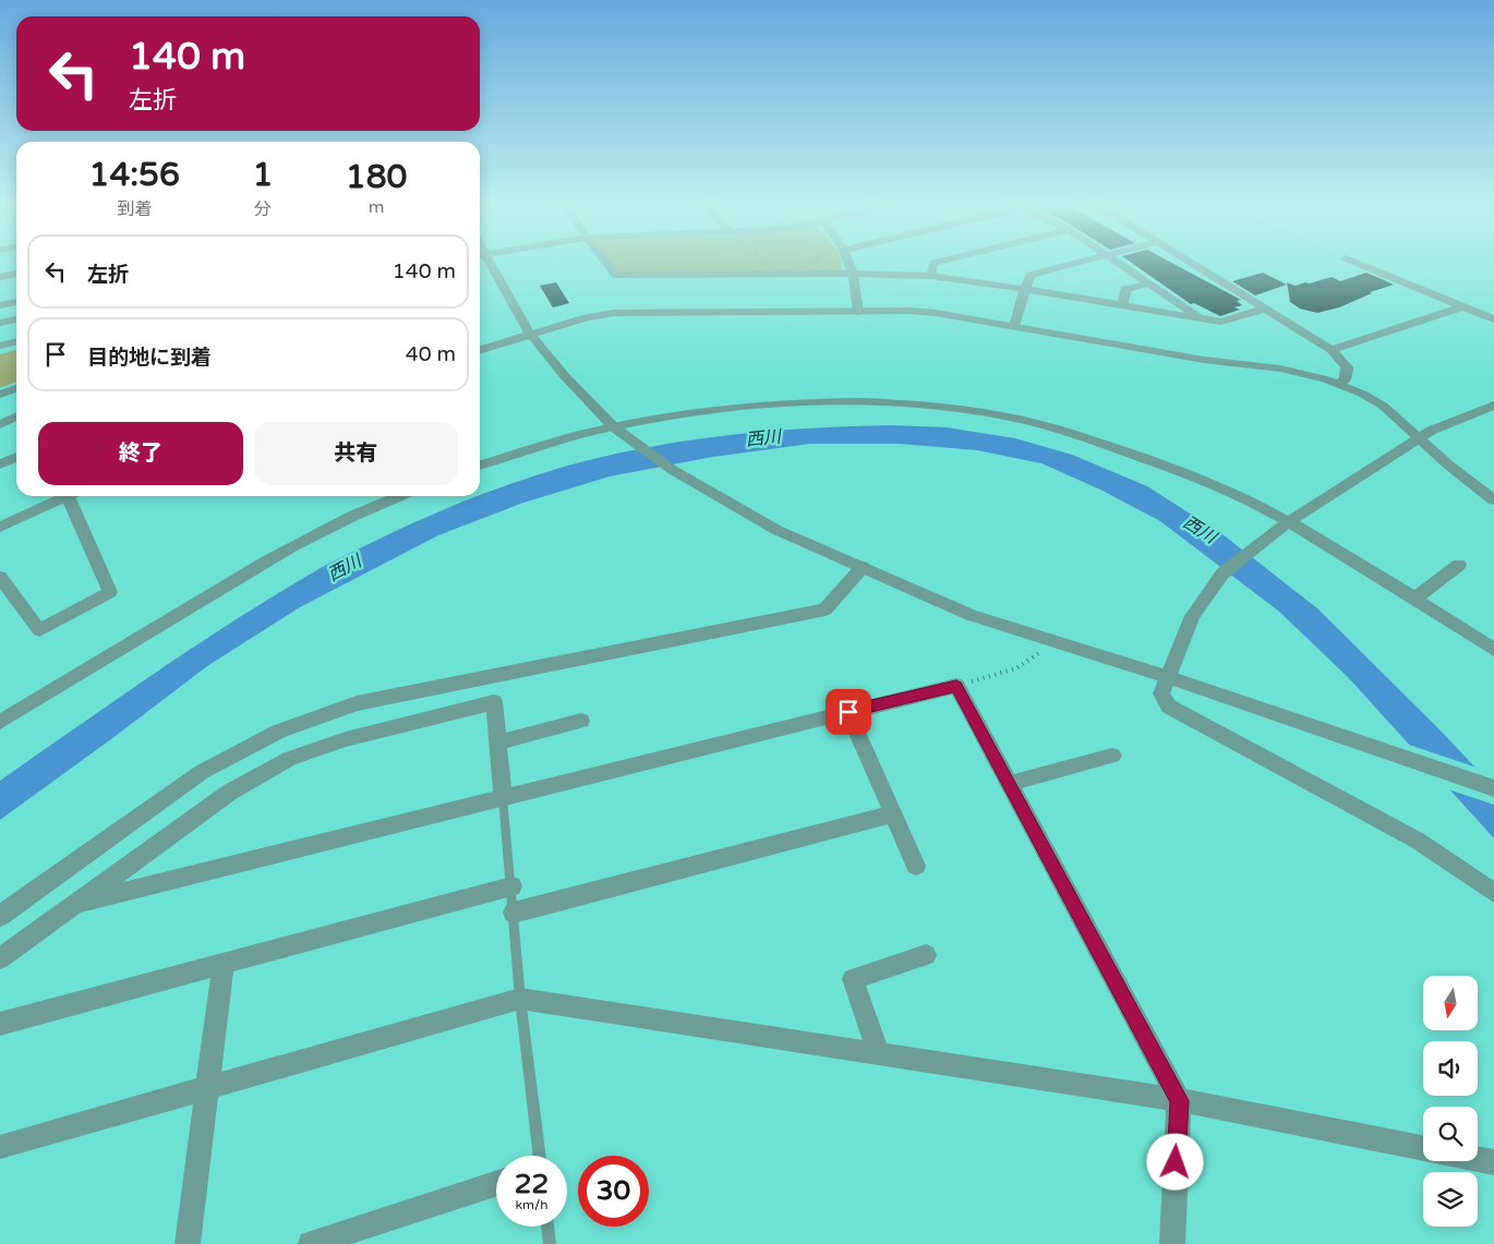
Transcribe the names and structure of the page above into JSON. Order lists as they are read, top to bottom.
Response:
{
  "water": ["西川"],
  "north": "bottom",
  "page": {
    "turn": ["140 m", "左折"],
    "eta": [
      "14:56",
      "到着",
      "1",
      "分",
      "180",
      "m"
    ],
    "list": [
      {
        "name": "左折",
        "value": "140 m"
      },
      {
        "name": "目的地に到着",
        "value": "40 m"
      }
    ],
    "buttons": ["終了", "共有"],
    "speed": "22 km/h",
    "limit": "30"
  }
}
